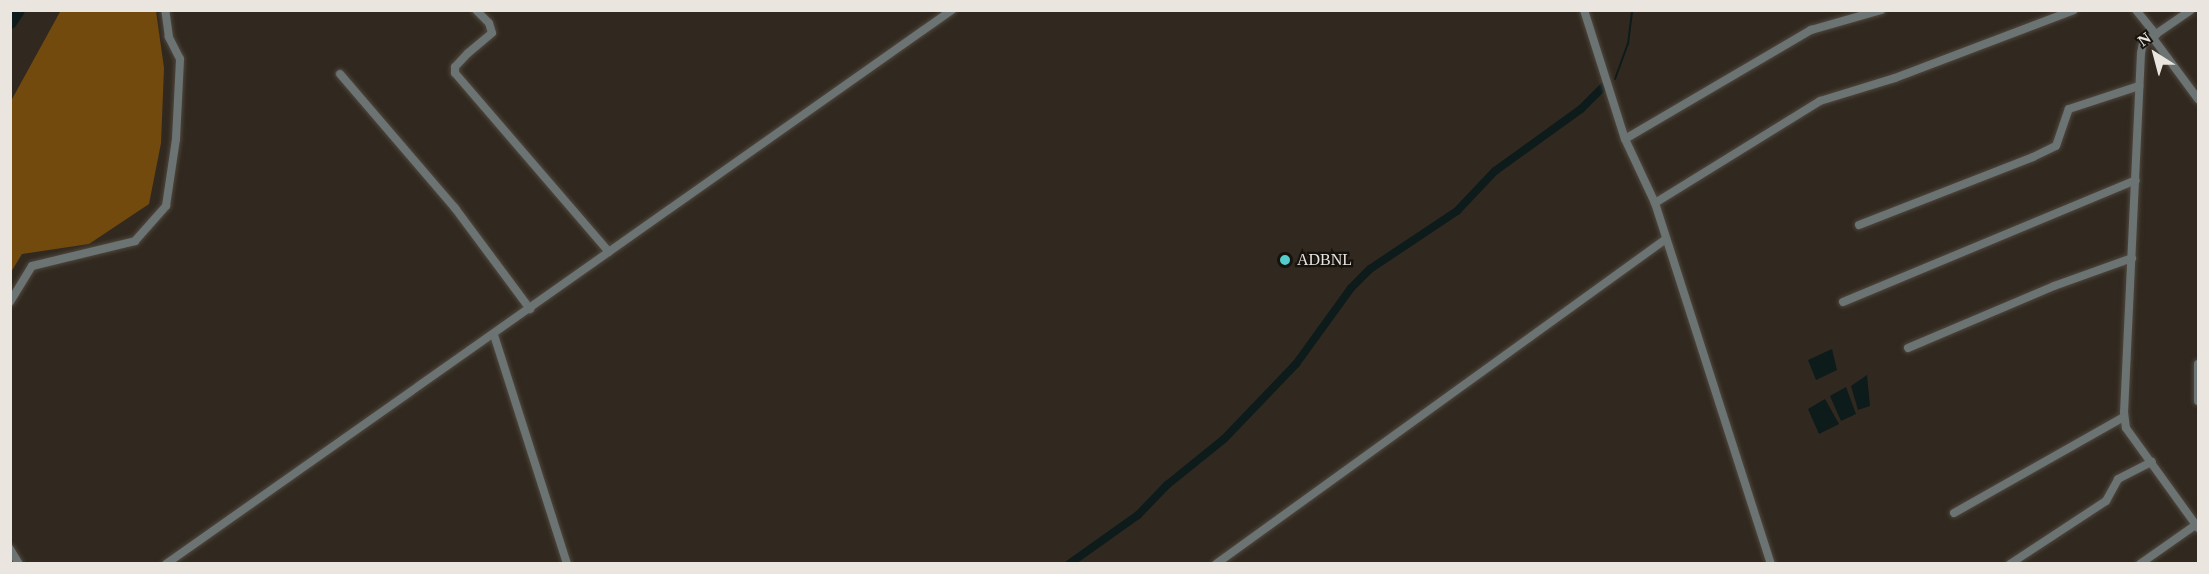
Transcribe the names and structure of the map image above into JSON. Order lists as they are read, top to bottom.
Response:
{
  "places": ["ADBNL"],
  "north": "top left"
}
